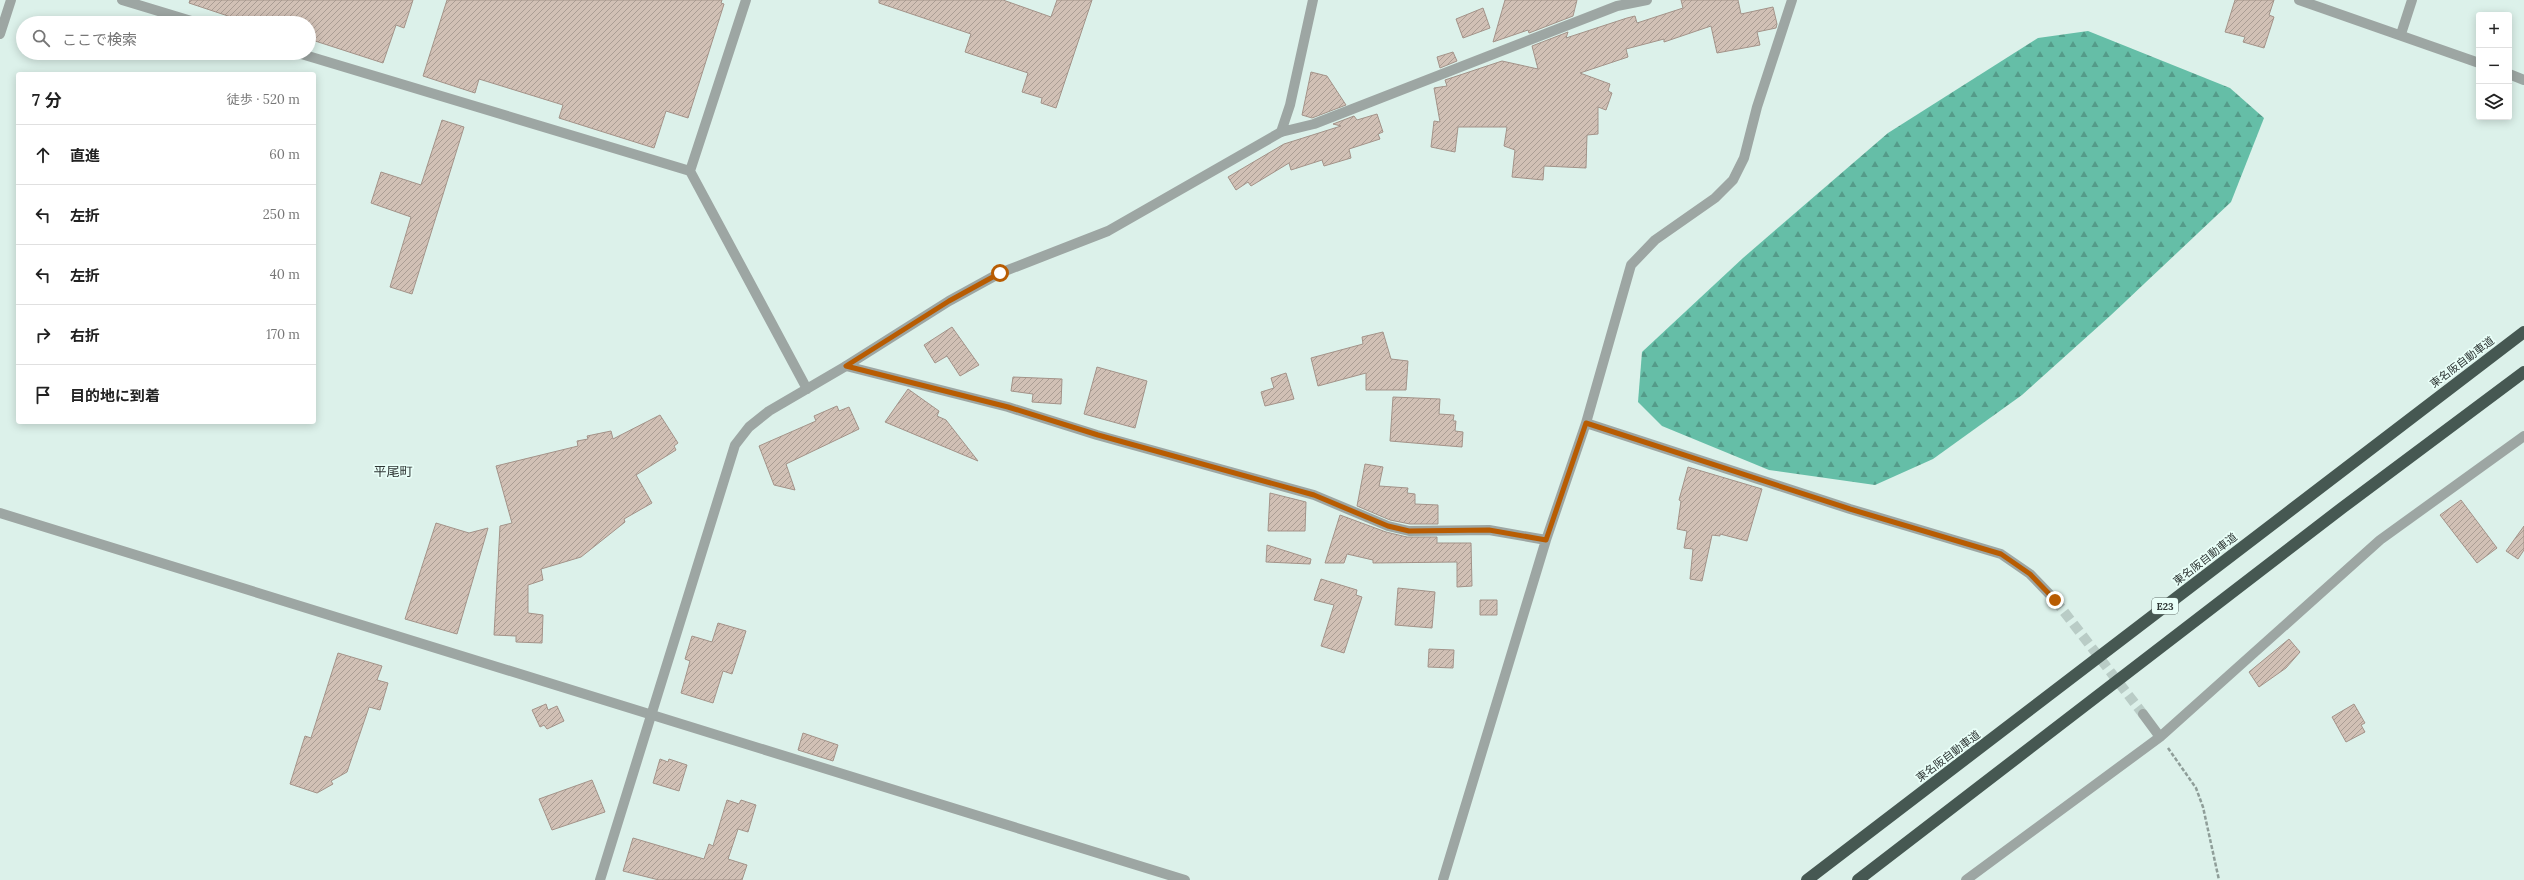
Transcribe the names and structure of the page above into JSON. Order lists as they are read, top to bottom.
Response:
{
  "streets": {
    "highway": ["東名阪自動車道", "E23"]
  },
  "districts": ["平尾町"],
  "page": {
    "map_buttons": ["+", "−"],
    "search": "ここで検索",
    "heading": ["7 分", "徒歩 · 520 m"],
    "list": [
      ["直進", "60 m"],
      ["左折", "250 m"],
      ["左折", "40 m"],
      ["右折", "170 m"],
      "目的地に到着"
    ]
  }
}
